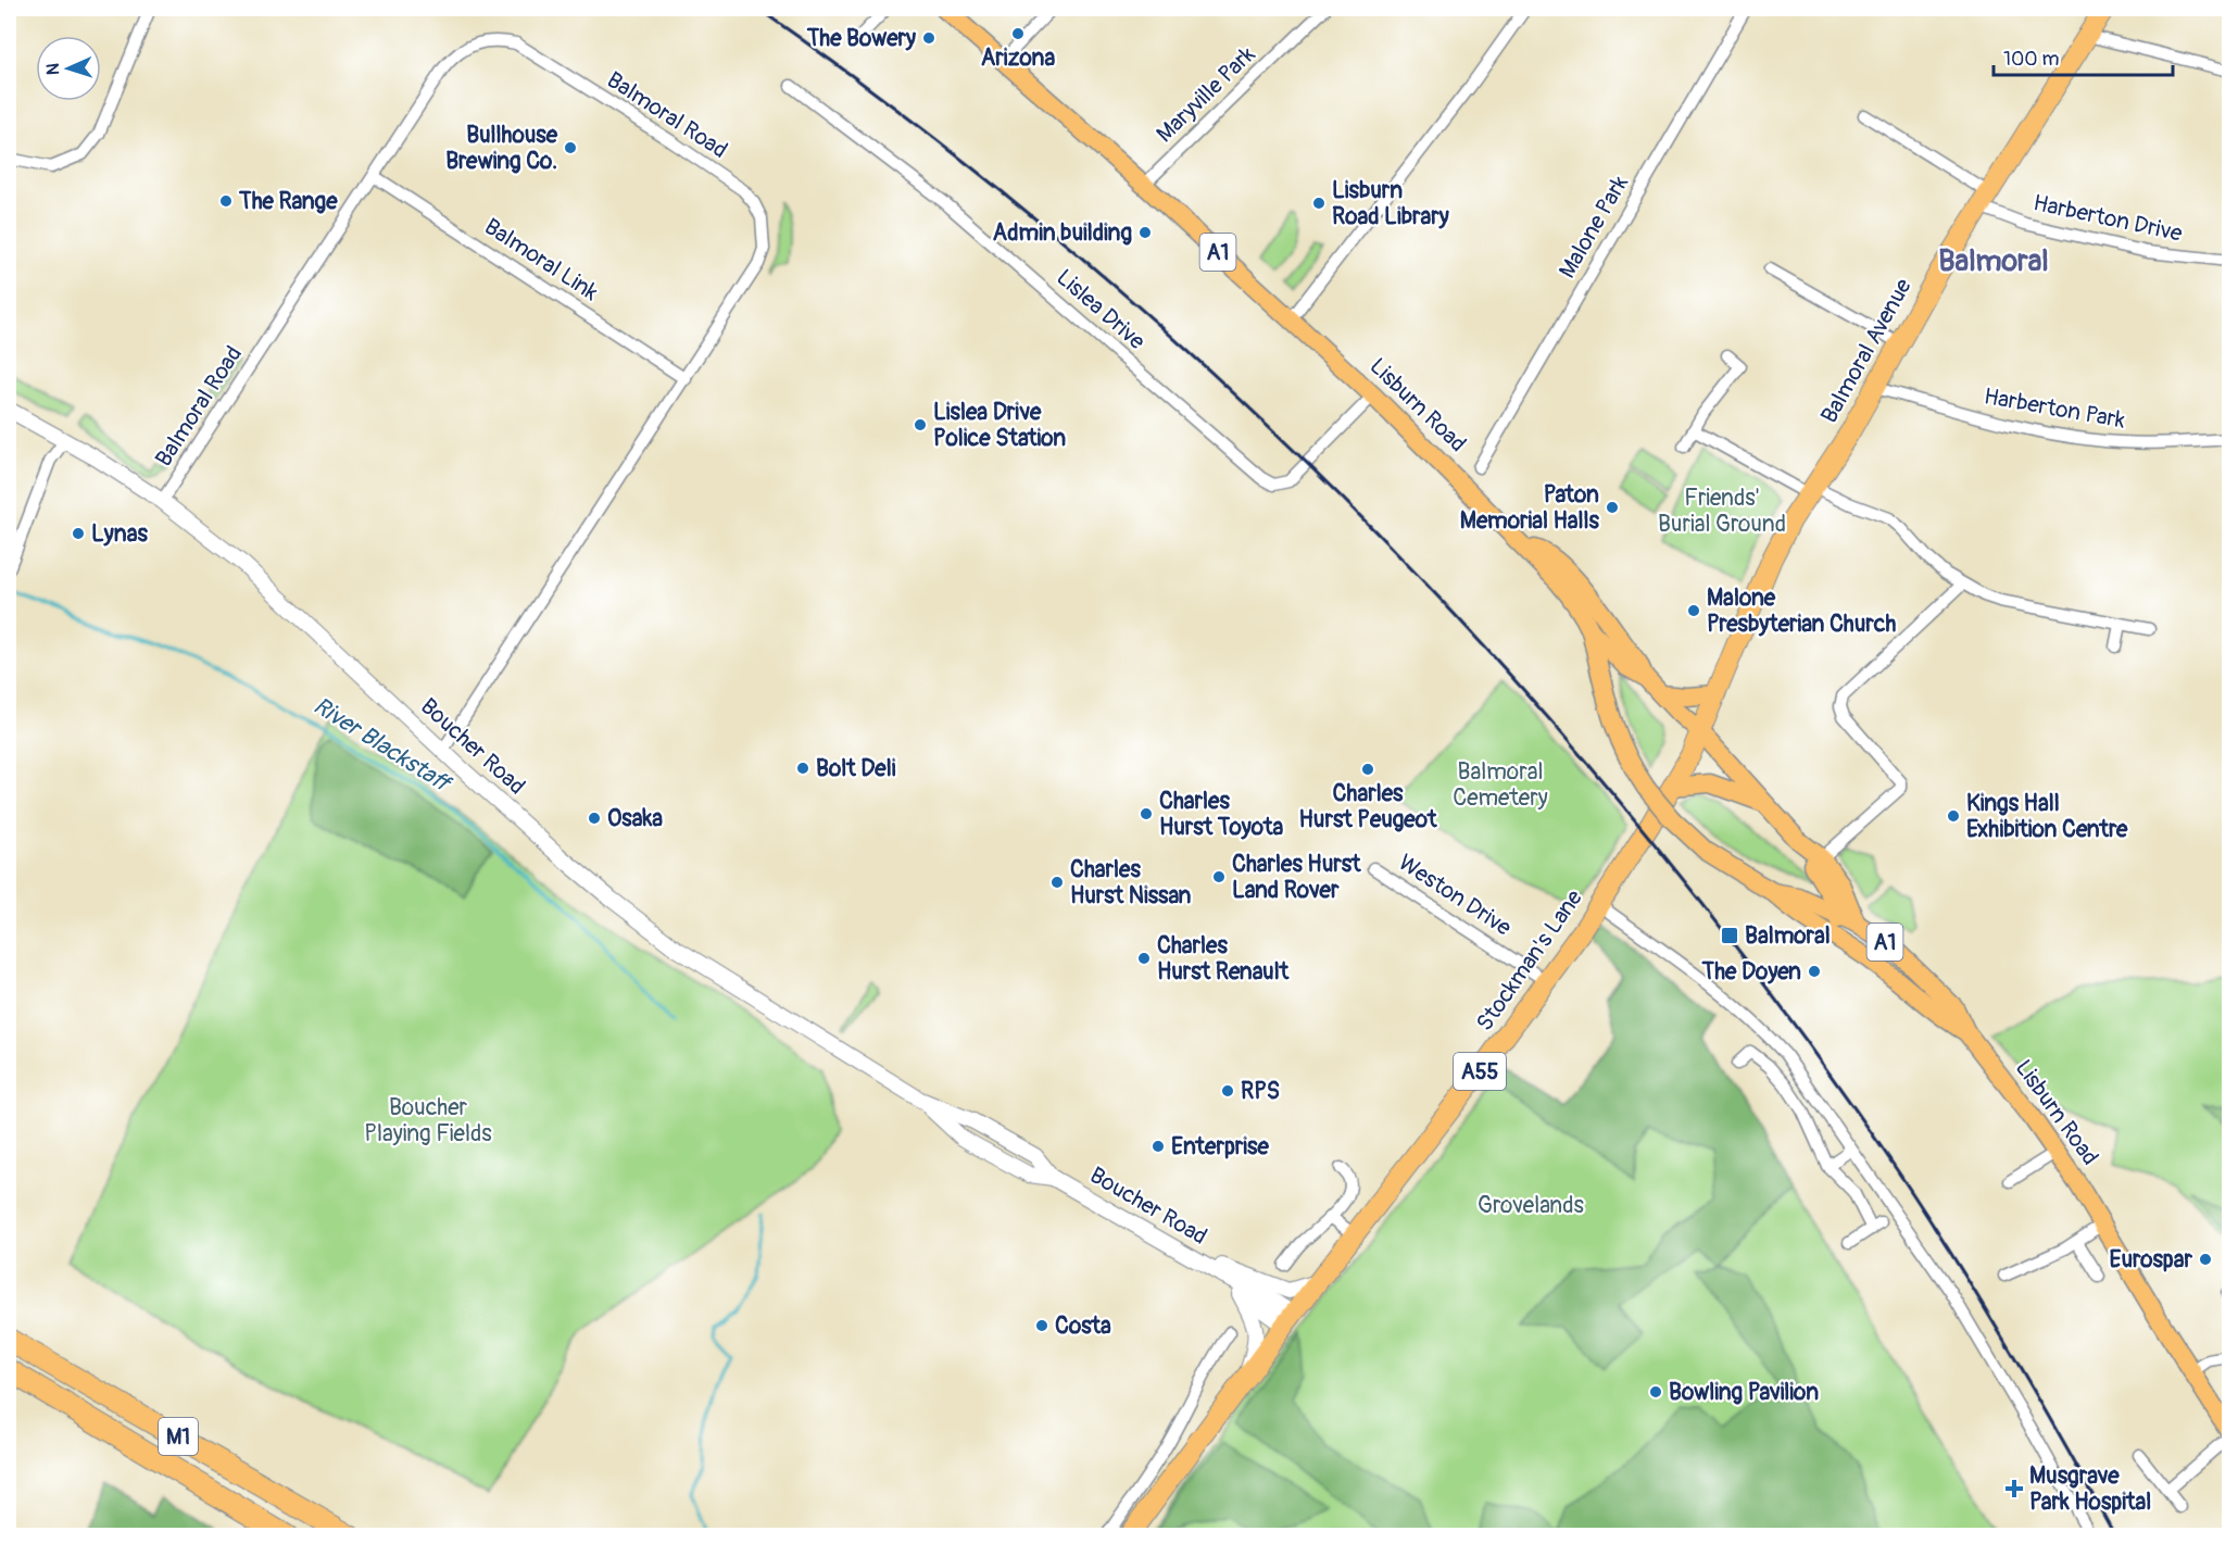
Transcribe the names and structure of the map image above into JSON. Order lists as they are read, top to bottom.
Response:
{
  "streets": {
    "highway": [
      "Balmoral Avenue",
      "Stockman's Lane",
      "A55",
      "M1"
    ],
    "main road": ["A1", "Lisburn Road"],
    "street": [
      "Maryville Park",
      "Balmoral Road",
      "Harberton Drive",
      "Malone Park",
      "Balmoral Link",
      "Lislea Drive",
      "Harberton Park",
      "Boucher Road",
      "Weston Drive"
    ]
  },
  "crossings": [
    ["Maryville Park", "Lisburn Road"],
    ["Balmoral Road", "Balmoral Link"],
    ["Balmoral Road", "Boucher Road"],
    ["Harberton Drive", "Balmoral Avenue"],
    ["A1", "Balmoral Avenue"],
    ["A1", "Lisburn Road"],
    ["A1", "Stockman's Lane"],
    ["Lislea Drive", "Lisburn Road"],
    ["Balmoral Avenue", "Harberton Park"],
    ["Balmoral Avenue", "Stockman's Lane"],
    ["Boucher Road", "Stockman's Lane"],
    ["Weston Drive", "Stockman's Lane"]
  ],
  "districts": ["Balmoral"],
  "water": ["River Blackstaff"],
  "parks": [
    "Friends' Burial Ground",
    "Balmoral Cemetery",
    "Boucher Playing Fields",
    "Grovelands"
  ],
  "places": {
    "other": [
      "Arizona",
      "The Bowery",
      "Bullhouse Brewing Co.",
      "The Range",
      "Lisburn Road Library",
      "Admin building",
      "Lislea Drive Police Station",
      "Paton Memorial Halls",
      "Lynas",
      "Malone Presbyterian Church",
      "Bolt Deli",
      "Charles Hurst Peugeot",
      "Charles Hurst Toyota",
      "Kings Hall Exhibition Centre",
      "Osaka",
      "Charles Hurst Land Rover",
      "Charles Hurst Nissan",
      "Charles Hurst Renault",
      "The Doyen",
      "RPS",
      "Enterprise",
      "Eurospar",
      "Costa",
      "Bowling Pavilion"
    ],
    "transit": ["Balmoral"],
    "health": ["Musgrave Park Hospital"]
  },
  "scale_bar": "100 m",
  "north": "left"
}
